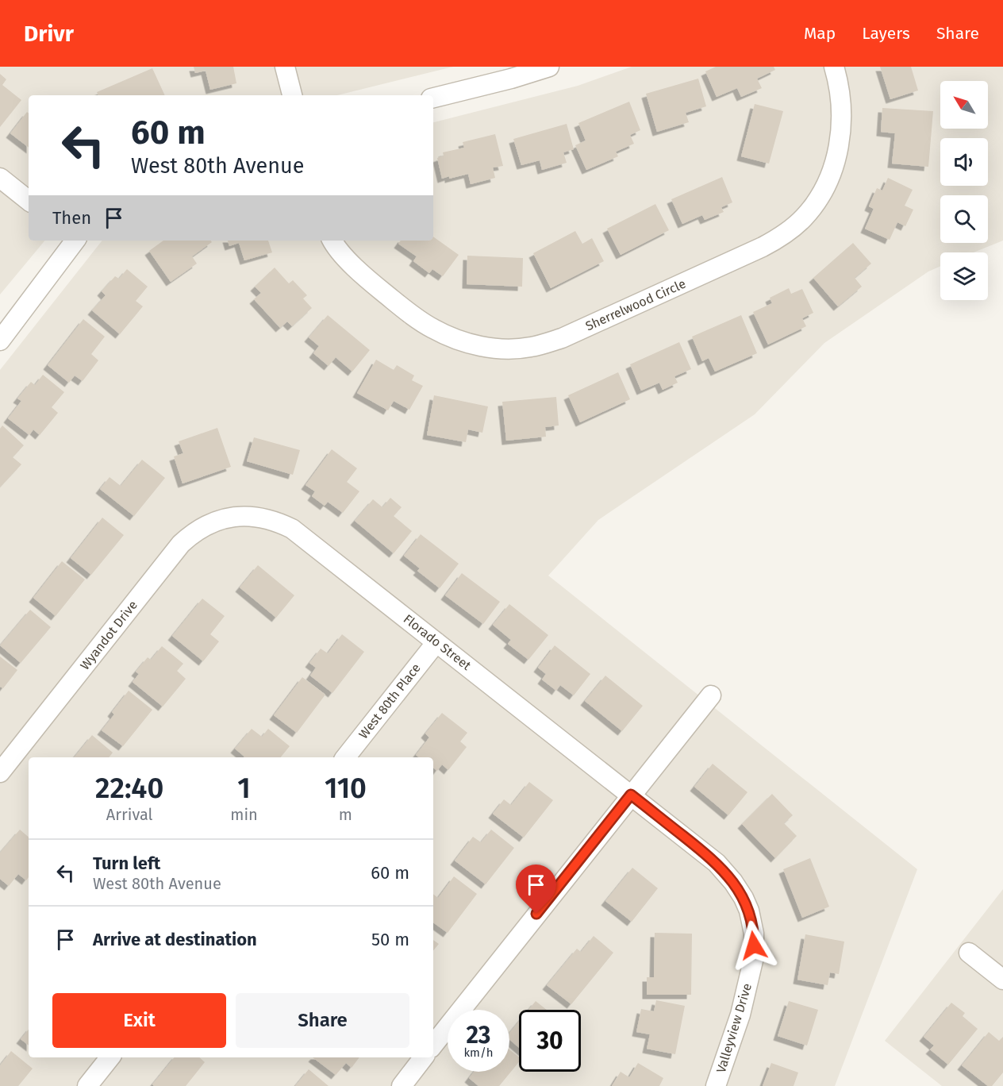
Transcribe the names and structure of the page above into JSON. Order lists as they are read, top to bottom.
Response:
{
  "streets": {
    "street": [
      "Sherrelwood Circle",
      "Wyandot Drive",
      "Florado Street",
      "West 80th Place",
      "Valleyview Drive"
    ]
  },
  "crossings": [
    ["Wyandot Drive", "Florado Street"],
    ["Florado Street", "West 80th Place"],
    ["Florado Street", "Valleyview Drive"]
  ],
  "north": "top left",
  "page": {
    "header": "Drivr",
    "nav": ["Map", "Layers", "Share"],
    "turn": ["60 m", "West 80th Avenue"],
    "then": "Then",
    "eta": [
      "22:40",
      "Arrival",
      "1",
      "min",
      "110",
      "m"
    ],
    "list": [
      {
        "name": "Turn left",
        "note": "West 80th Avenue",
        "value": "60 m"
      },
      {
        "name": "Arrive at destination",
        "value": "50 m"
      }
    ],
    "buttons": ["Exit", "Share"],
    "speed": "23 km/h",
    "limit": "30"
  }
}
